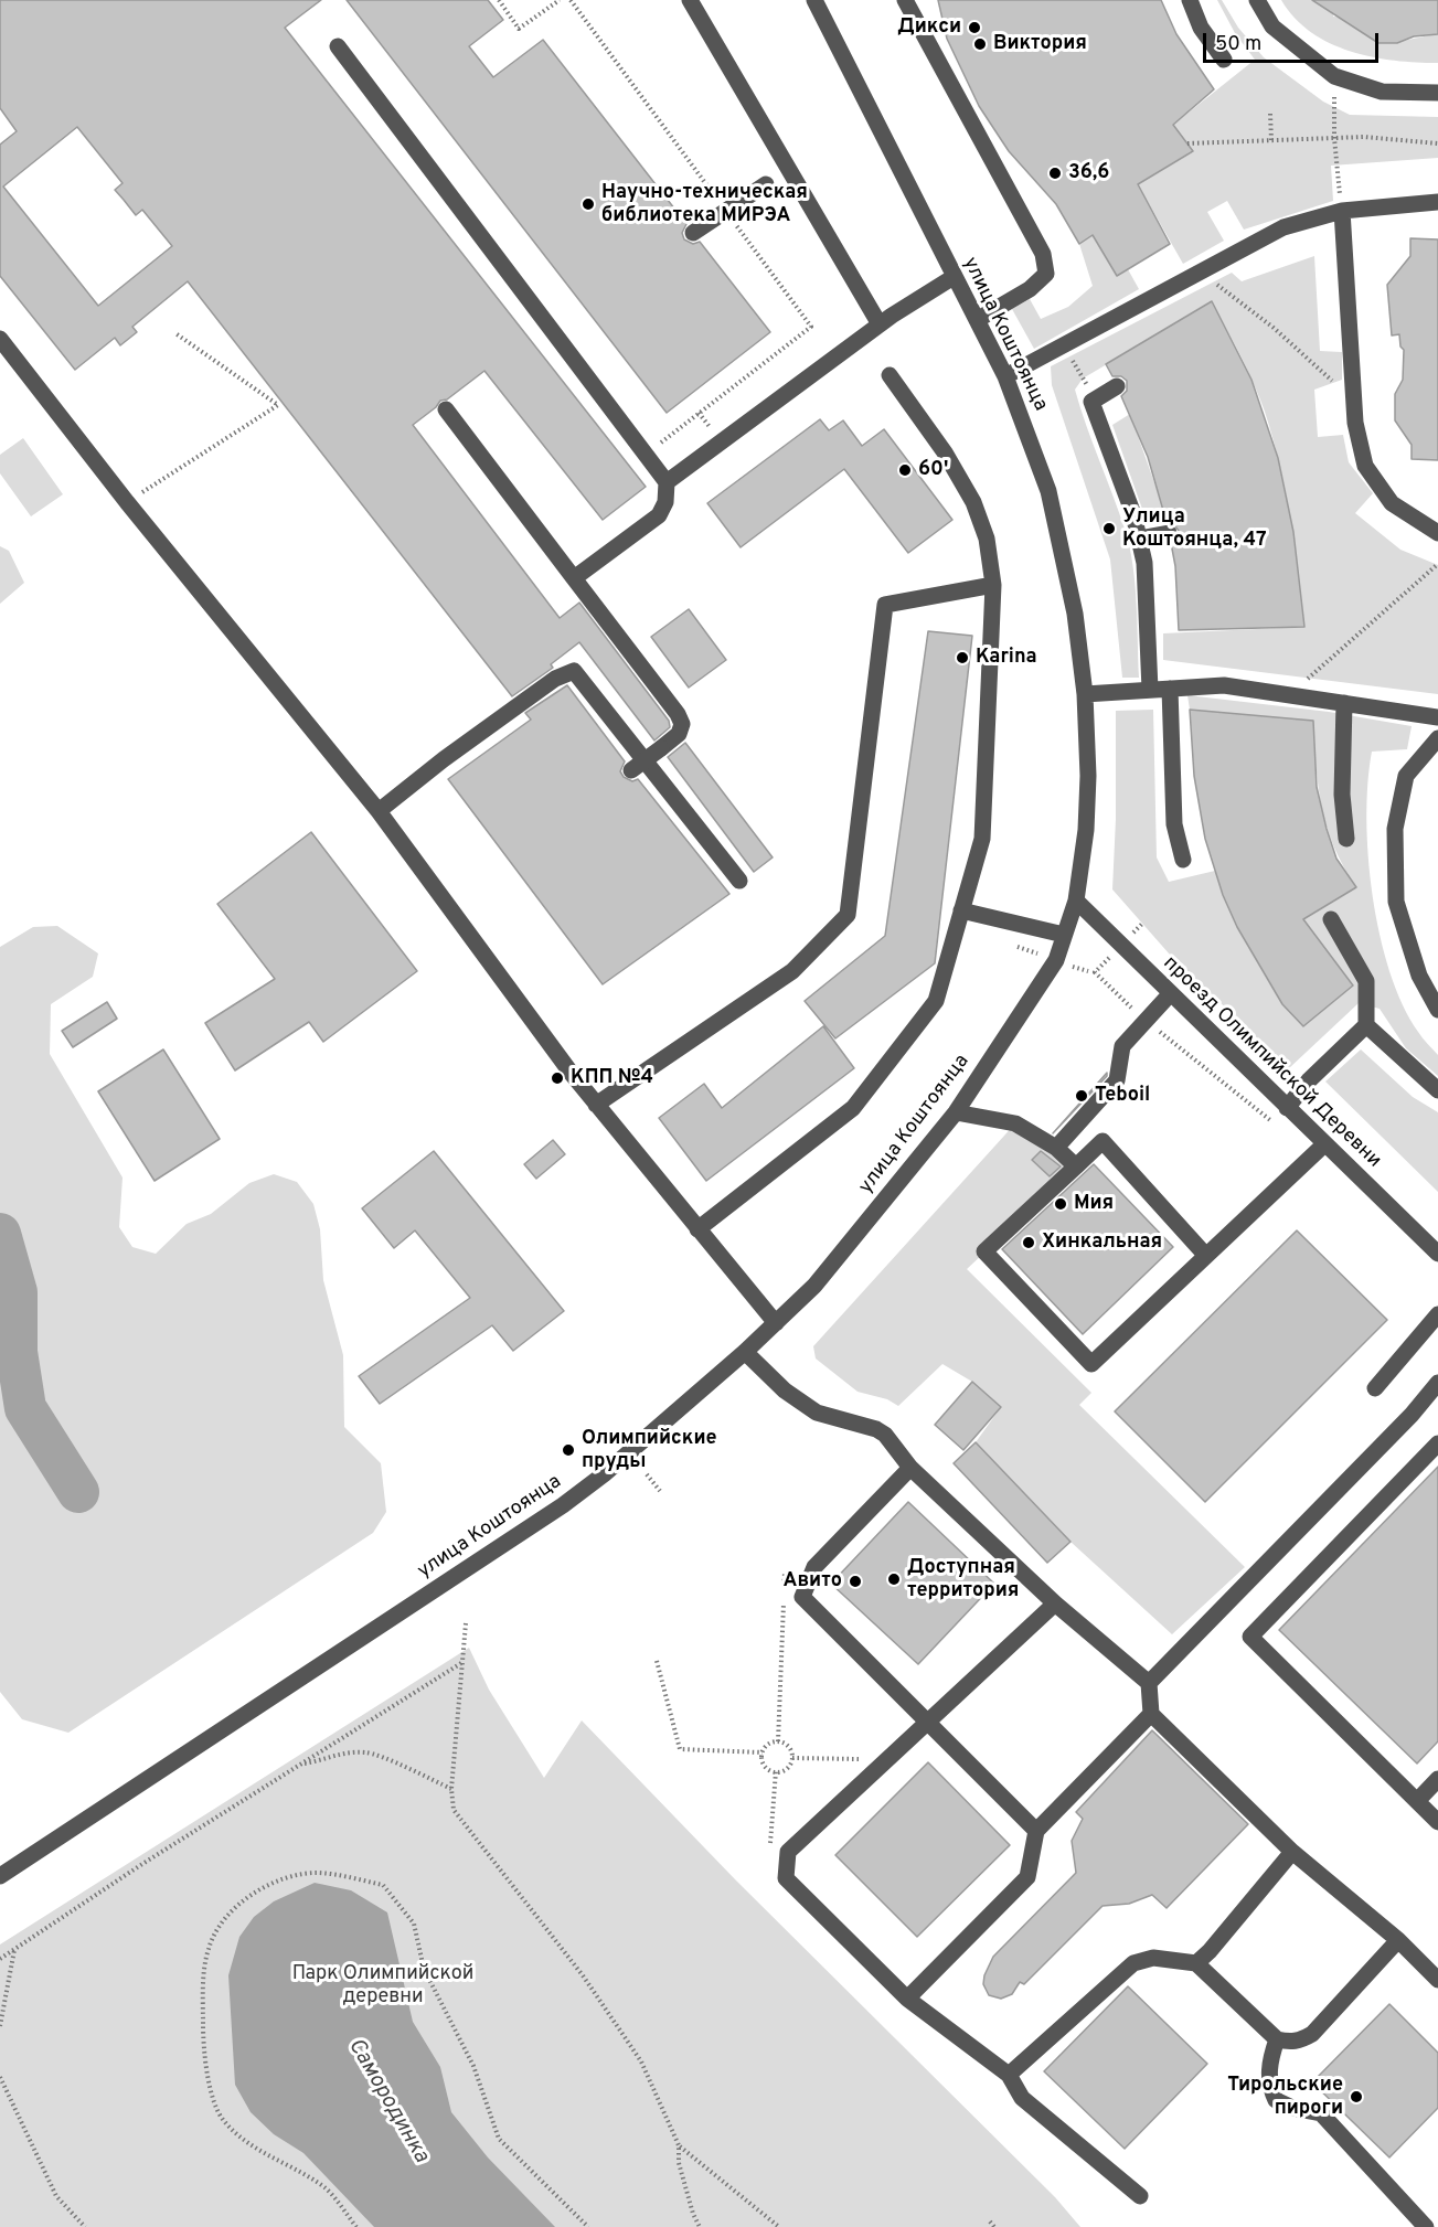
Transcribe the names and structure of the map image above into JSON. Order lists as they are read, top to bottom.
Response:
{
  "streets": {
    "street": ["улица Коштоянца", "проезд Олимпийской Деревни"]
  },
  "crossings": [
    ["улица Коштоянца", "проезд Олимпийской Деревни"]
  ],
  "water": ["Самородинка"],
  "parks": ["Парк Олимпийской деревни"],
  "places": [
    "Дикси",
    "Виктория",
    "36,6",
    "Научно-техническая библиотека МИРЭА",
    "60'",
    "Улица Коштоянца, 47",
    "Karina",
    "КПП №4",
    "Teboil",
    "Мия",
    "Хинкальная",
    "Олимпийские пруды",
    "Доступная территория",
    "Авито",
    "Тирольские пироги"
  ],
  "scale_bar": "50 m"
}
